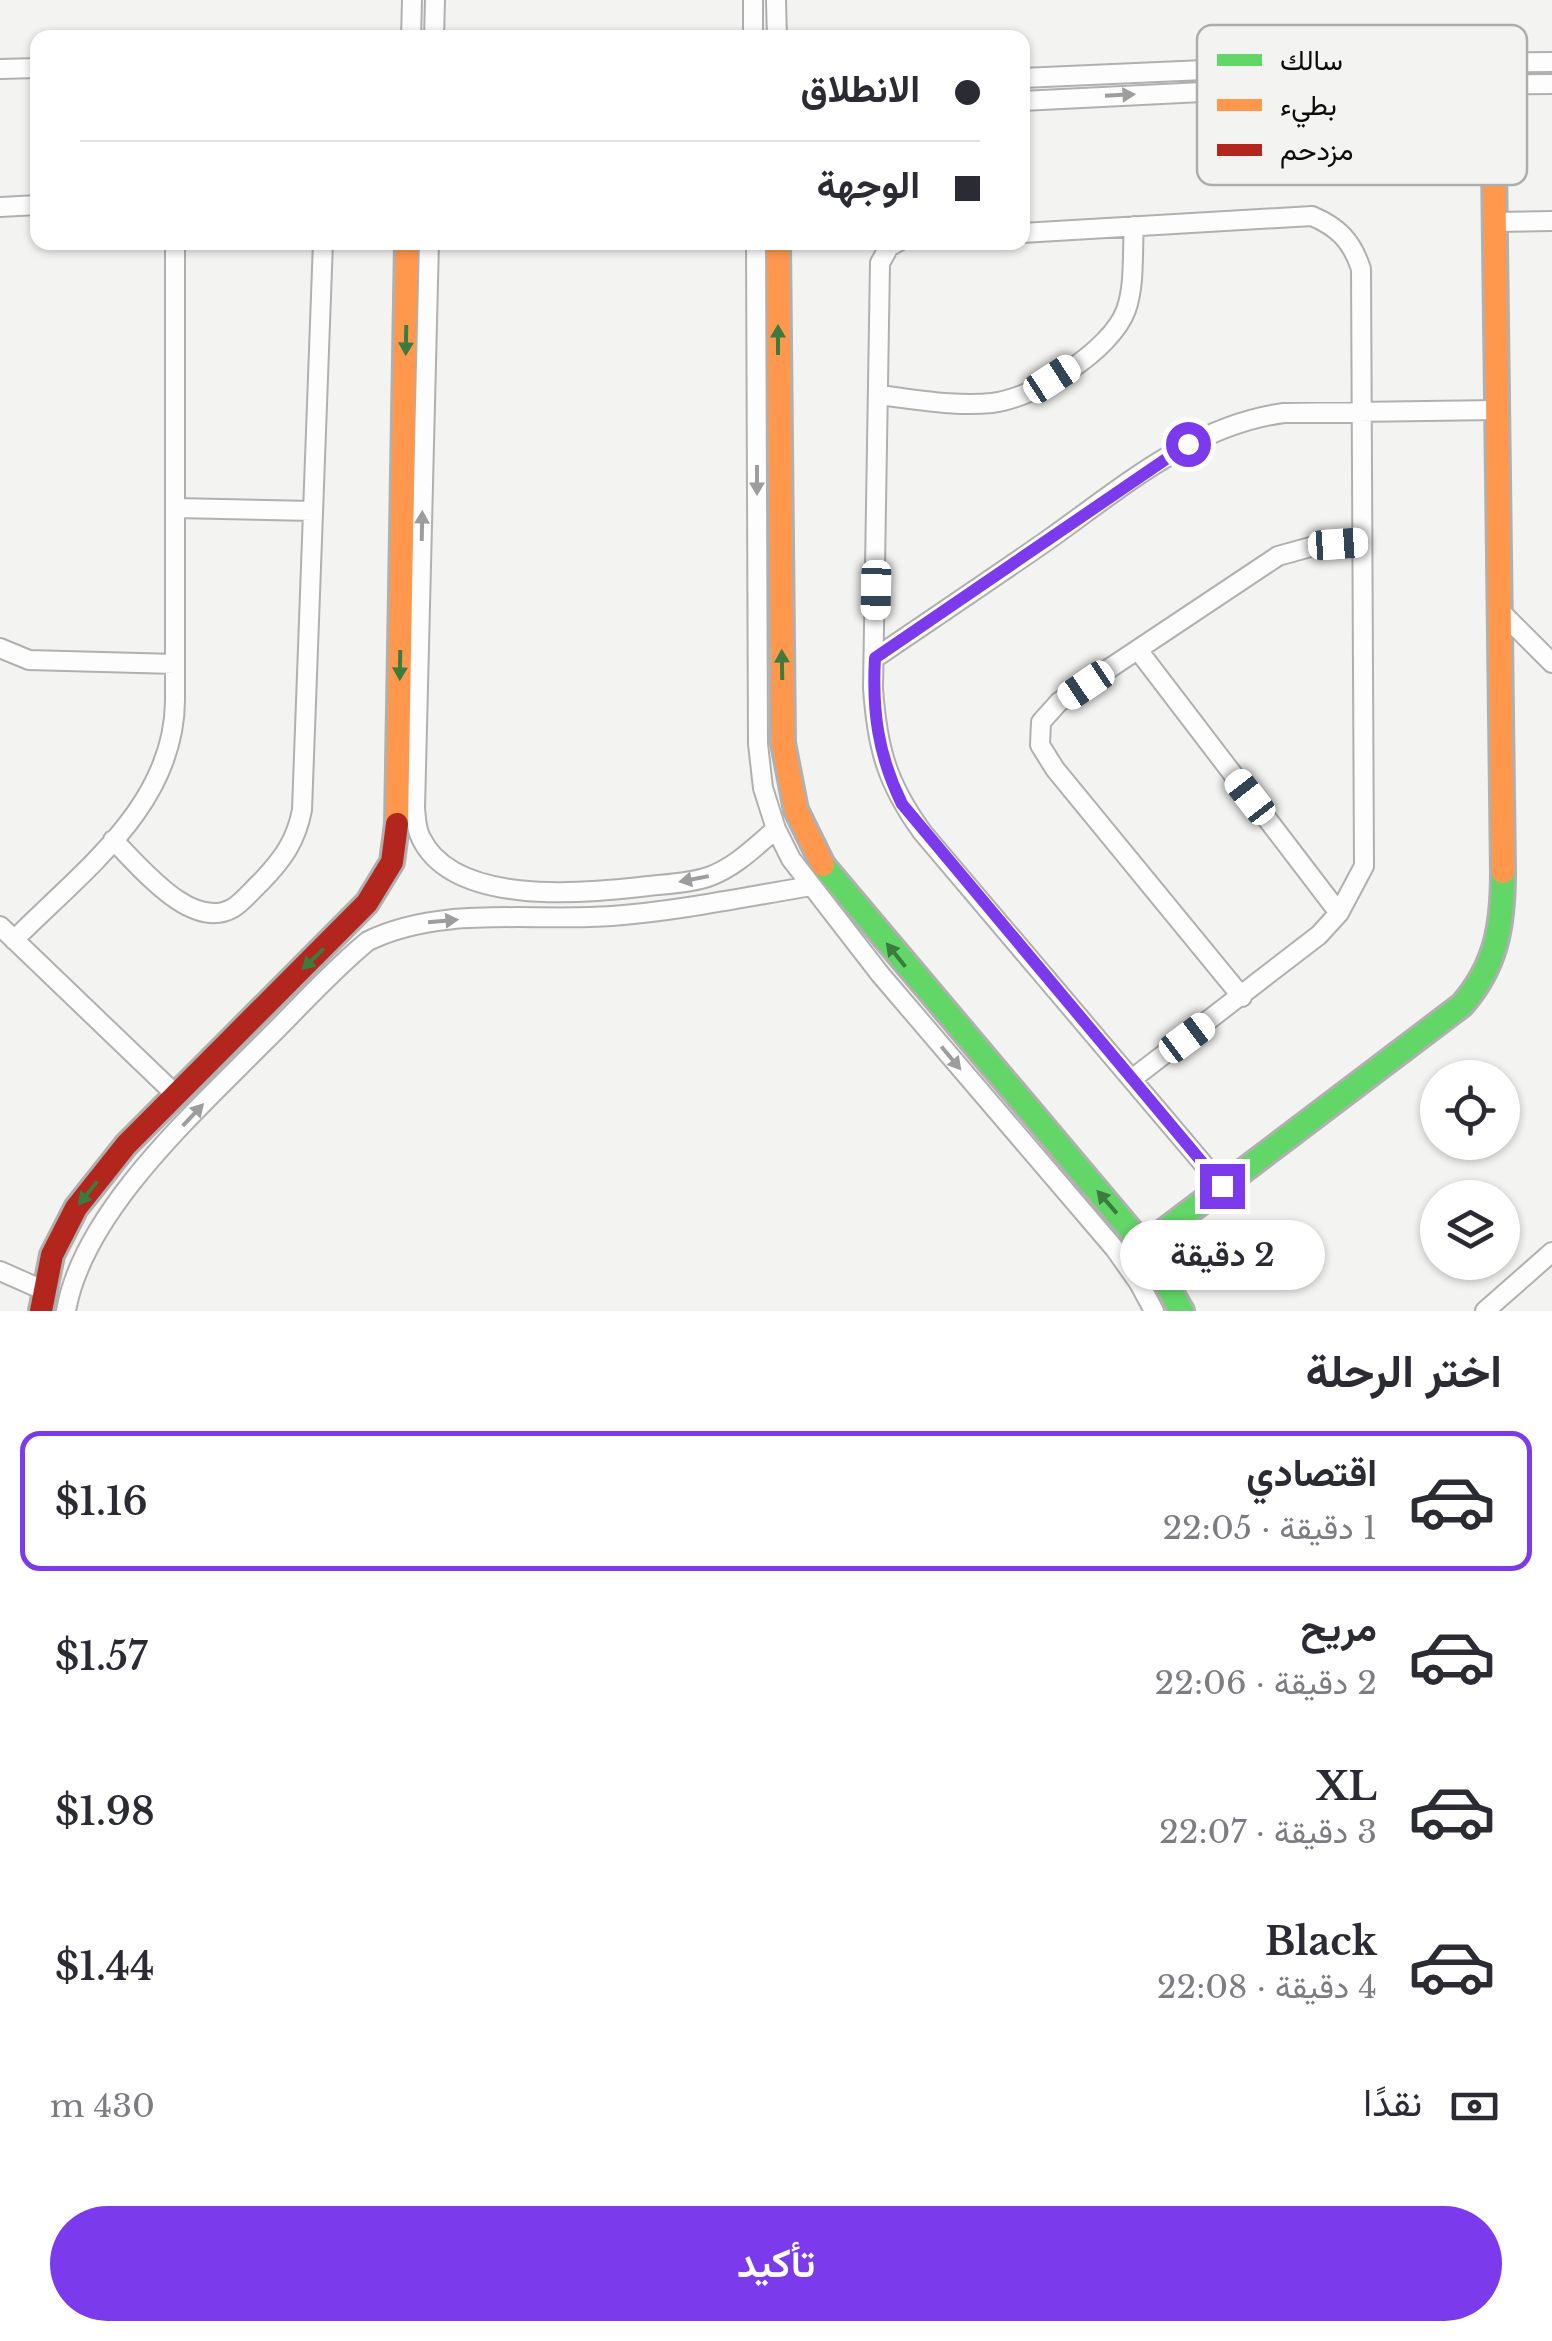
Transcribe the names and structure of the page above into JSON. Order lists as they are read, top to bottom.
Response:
{
  "legend": ["سالك", "بطيء", "مزدحم"],
  "page": {
    "banner": ["الانطلاق", "الوجهة"],
    "bubble": "2 دقيقة",
    "heading": "اختر الرحلة",
    "list": [
      {
        "name": "اقتصادي",
        "note": "1 دقيقة · 22:05",
        "value": "$1.16"
      },
      {
        "name": "مريح",
        "note": "2 دقيقة · 22:06",
        "value": "$1.57"
      },
      {
        "name": "XL",
        "note": "3 دقيقة · 22:07",
        "value": "$1.98"
      },
      {
        "name": "Black",
        "note": "4 دقيقة · 22:08",
        "value": "$1.44"
      }
    ],
    "pay": ["نقدًا", "430 m"],
    "buttons": "تأكيد"
  }
}
